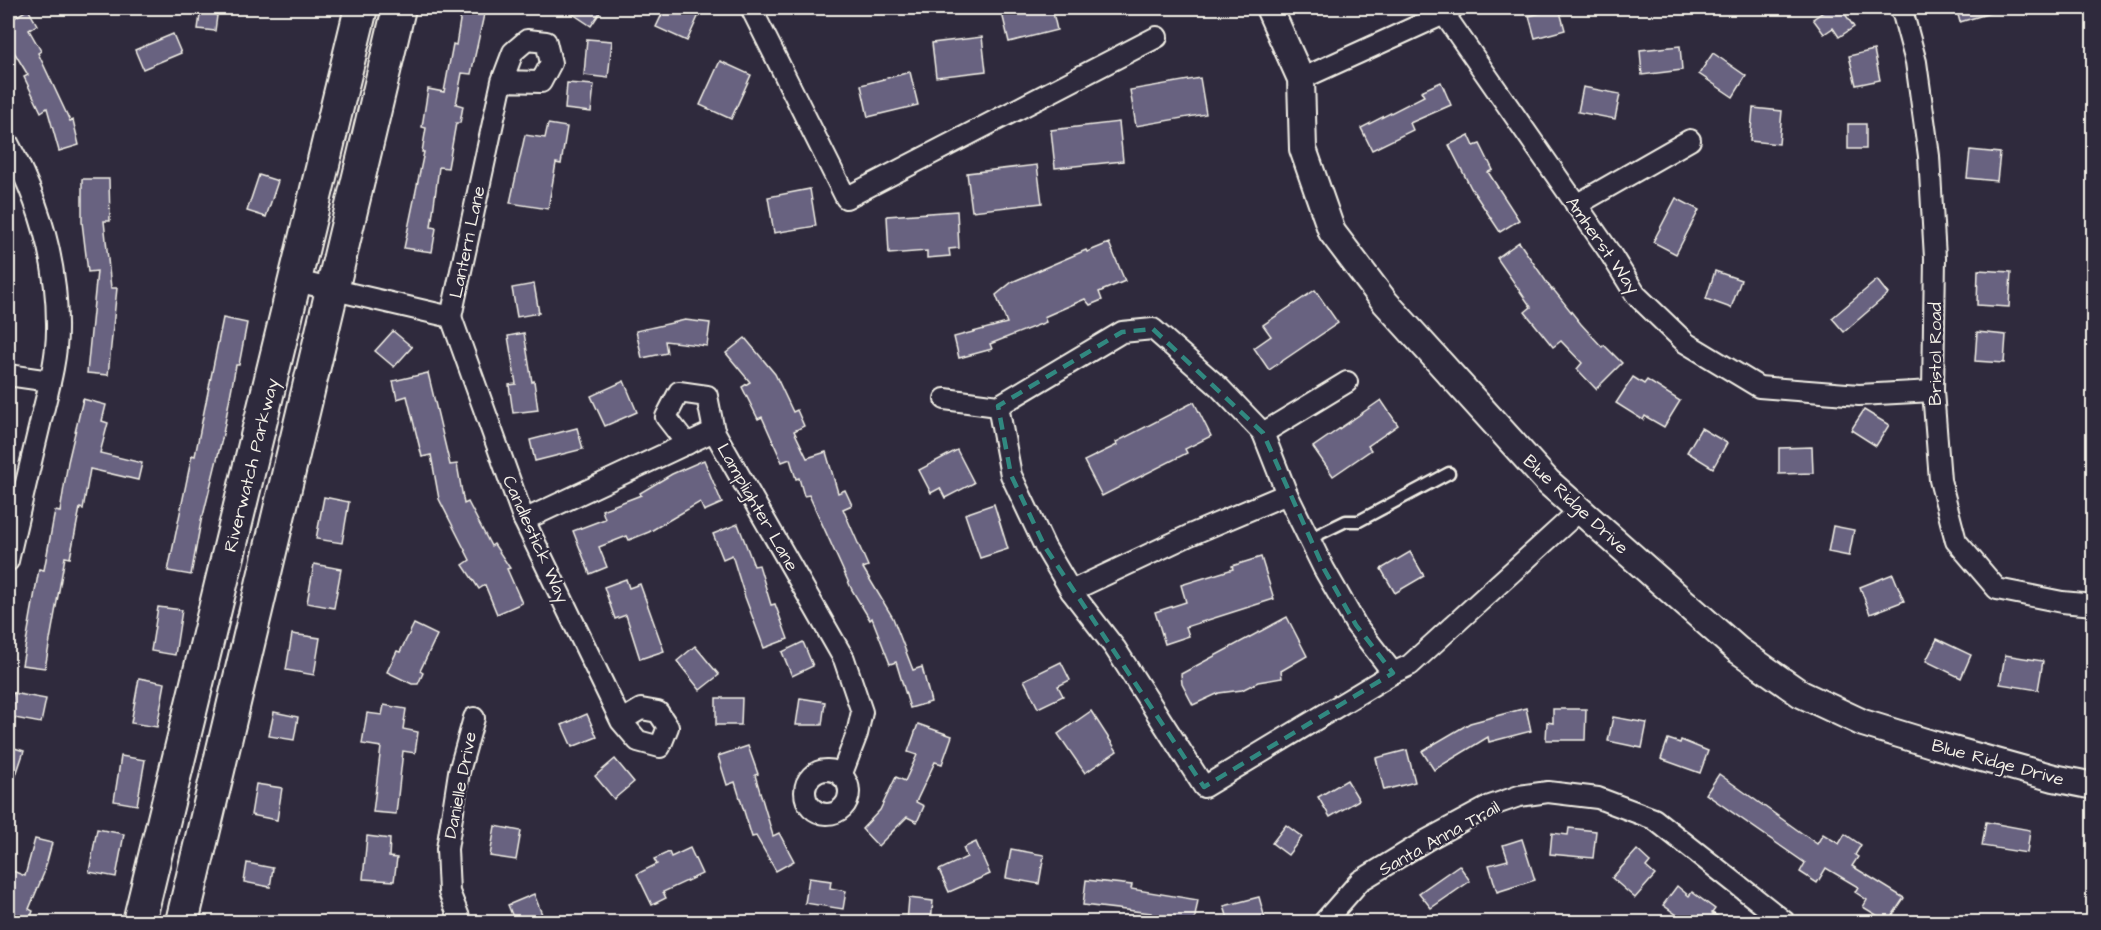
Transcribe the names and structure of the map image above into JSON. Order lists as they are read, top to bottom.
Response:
{
  "streets": {
    "main road": ["Riverwatch Parkway"],
    "street": [
      "Lantern Lane",
      "Amherst Way",
      "Bristol Road",
      "Blue Ridge Drive",
      "Lamplighter Lane",
      "Candlestick Way",
      "Danielle Drive",
      "Santa Anna Trail"
    ]
  },
  "crossings": [
    ["Lantern Lane", "Riverwatch Parkway"],
    ["Lantern Lane", "Candlestick Way"],
    ["Amherst Way", "Bristol Road"],
    ["Lamplighter Lane", "Candlestick Way"]
  ]
}
